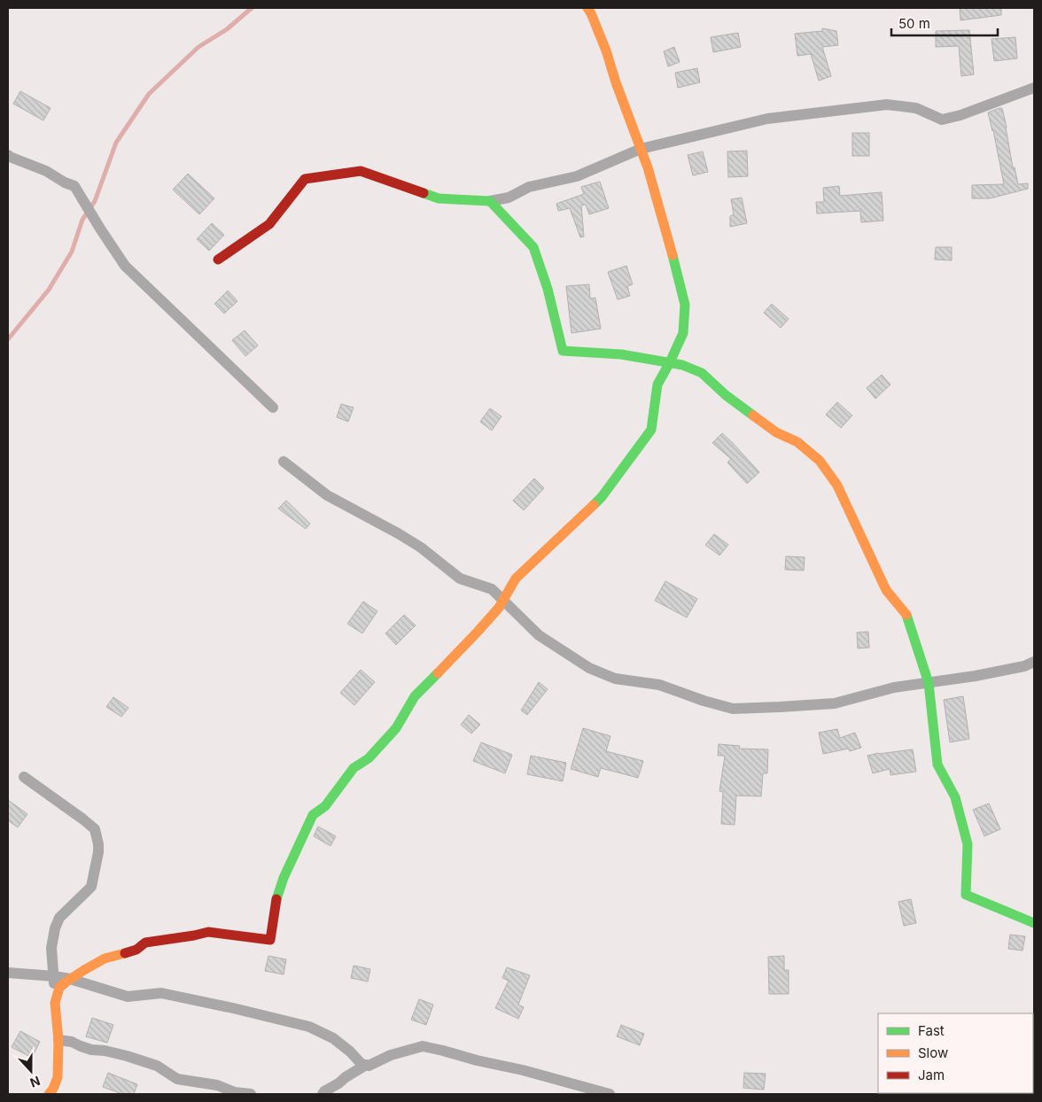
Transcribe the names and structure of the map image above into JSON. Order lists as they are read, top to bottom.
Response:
{
  "legend": ["Fast", "Slow", "Jam"],
  "scale_bar": "50 m",
  "north": "bottom"
}
